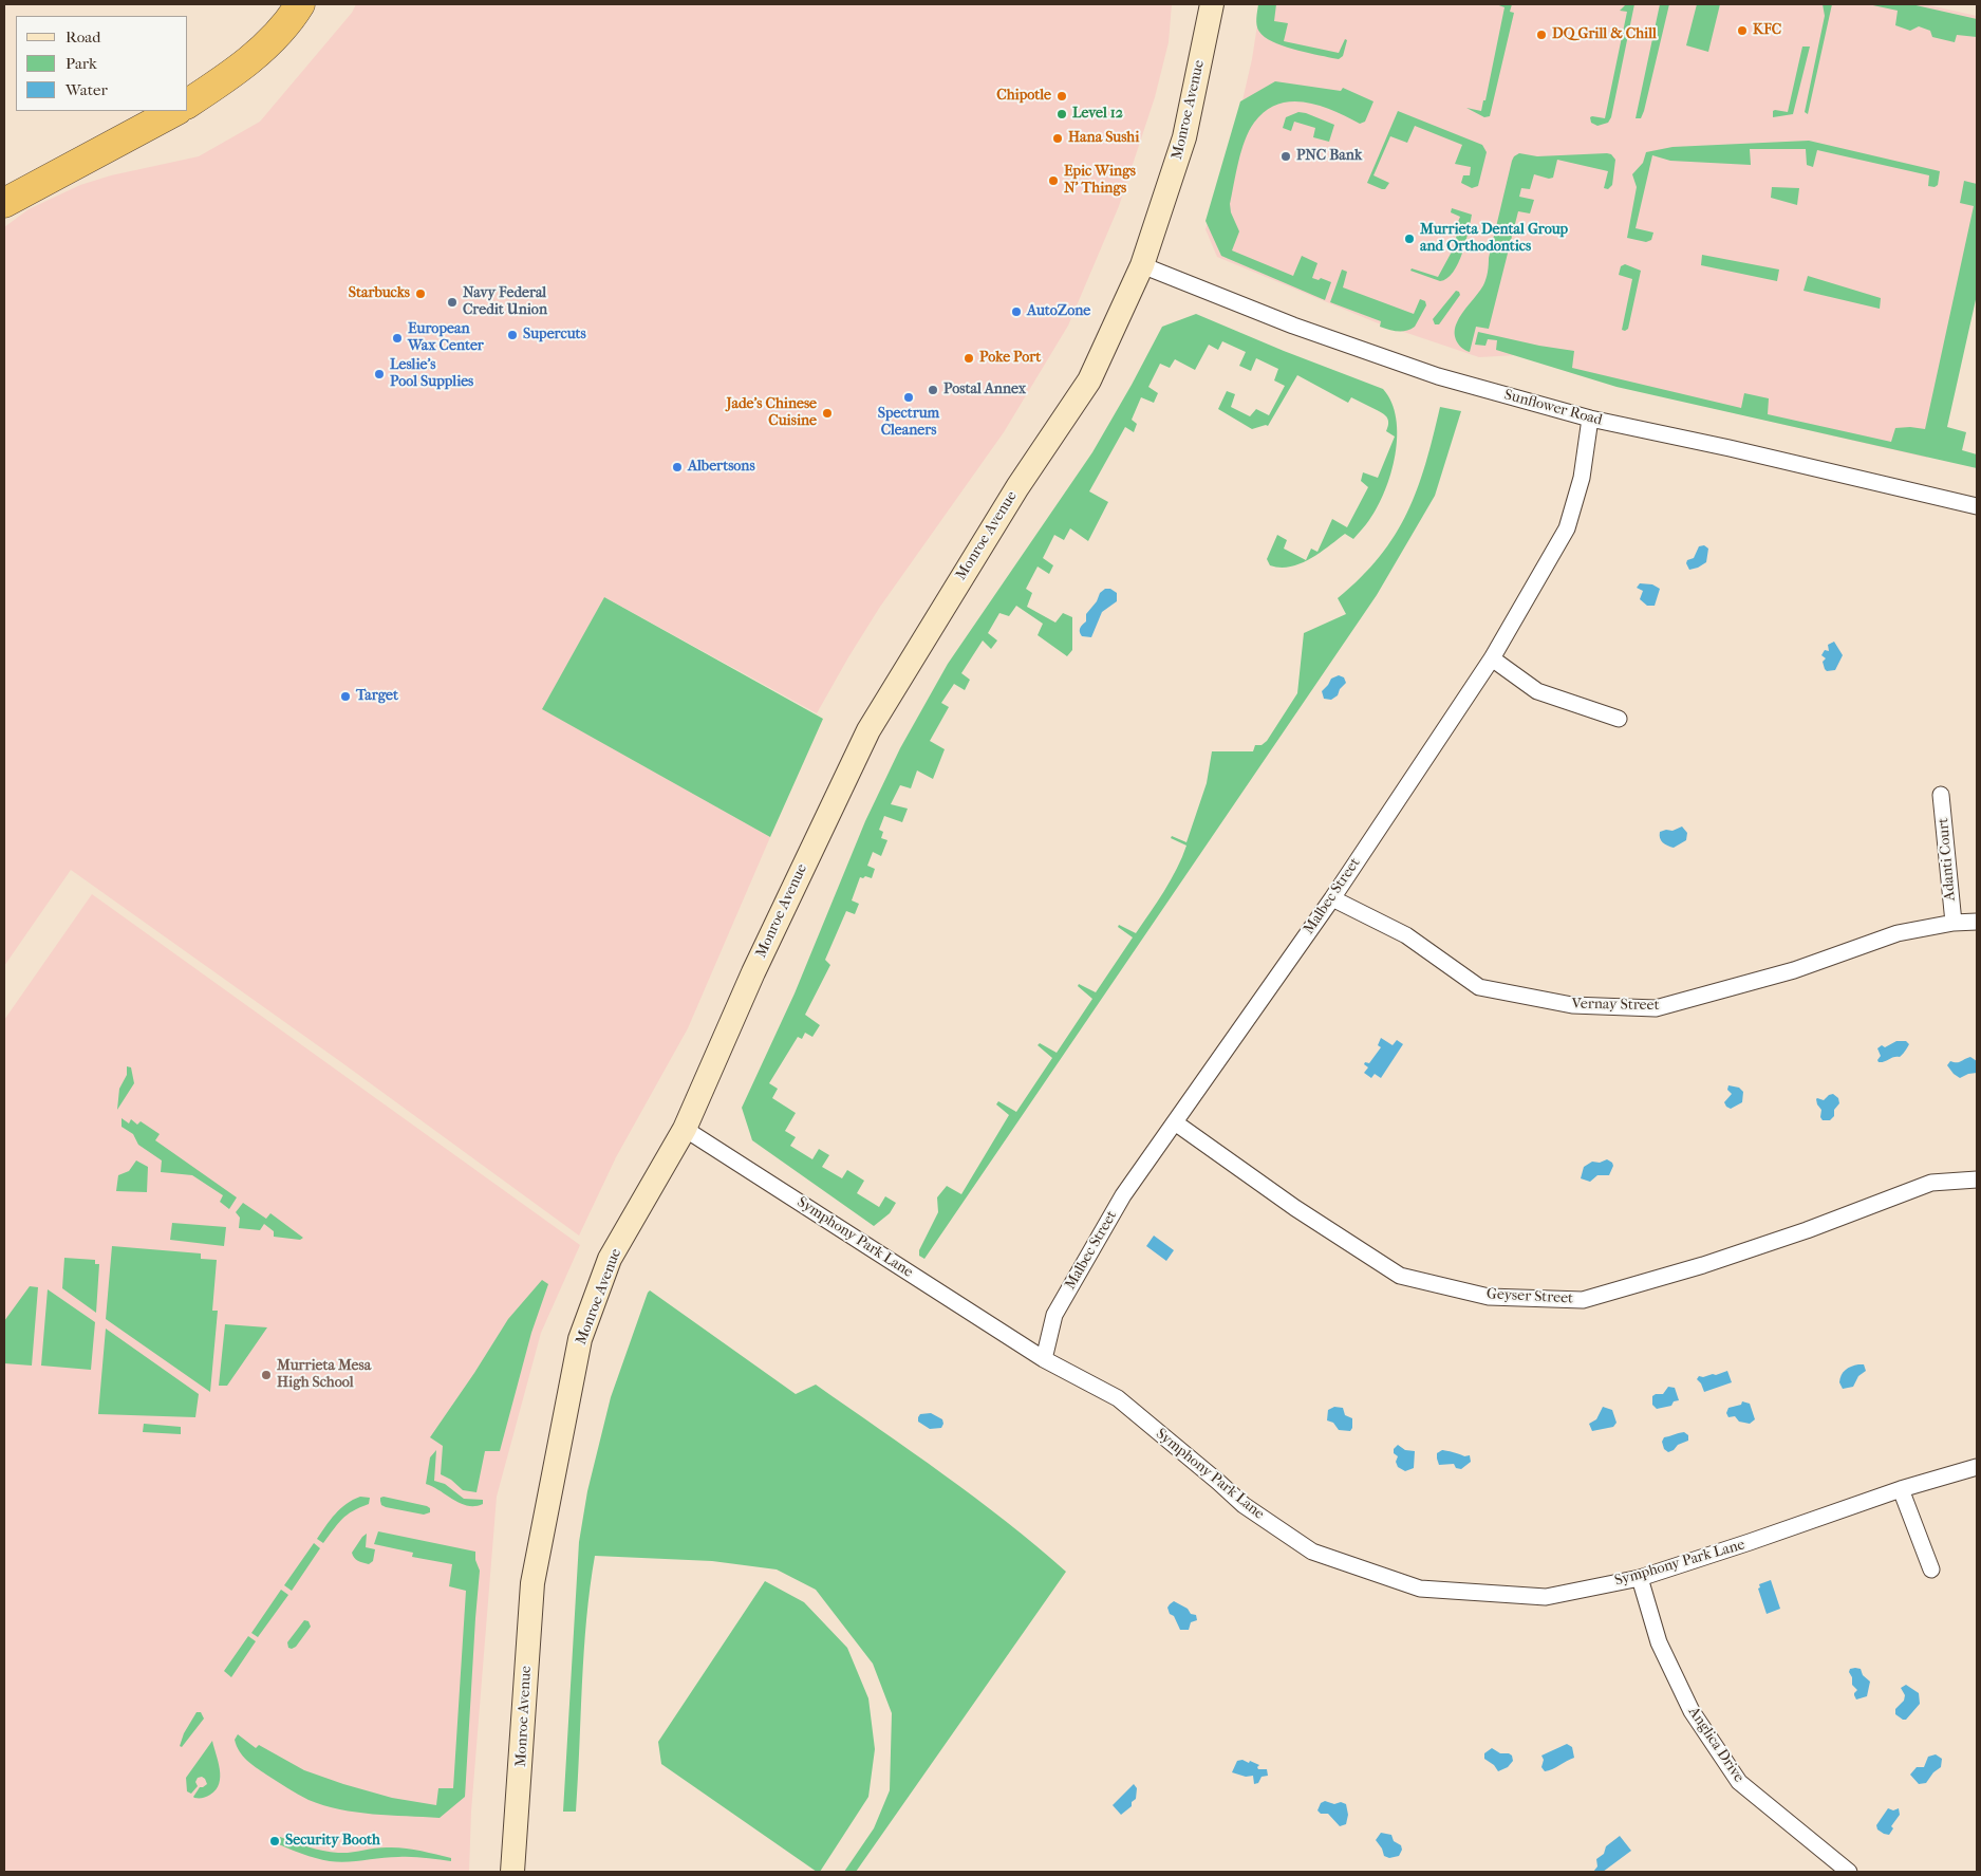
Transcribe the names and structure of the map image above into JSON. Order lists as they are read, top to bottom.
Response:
{
  "streets": {
    "street": [
      "Monroe Avenue",
      "Sunflower Road",
      "Adanti Court",
      "Malbec Street",
      "Vernay Street",
      "Symphony Park Lane",
      "Geyser Street",
      "Anglica Drive"
    ]
  },
  "crossings": [
    ["Monroe Avenue", "Sunflower Road"],
    ["Monroe Avenue", "Symphony Park Lane"],
    ["Sunflower Road", "Malbec Street"],
    ["Adanti Court", "Vernay Street"],
    ["Malbec Street", "Vernay Street"],
    ["Malbec Street", "Symphony Park Lane"],
    ["Malbec Street", "Geyser Street"],
    ["Symphony Park Lane", "Anglica Drive"]
  ],
  "places": [
    "KFC",
    "DQ Grill & Chill",
    "Chipotle",
    "Level 12",
    "Hana Sushi",
    "PNC Bank",
    "Epic Wings N' Things",
    "Murrieta Dental Group and Orthodontics",
    "Starbucks",
    "Navy Federal Credit Union",
    "AutoZone",
    "Supercuts",
    "European Wax Center",
    "Poke Port",
    "Leslie's Pool Supplies",
    "Postal Annex",
    "Spectrum Cleaners",
    "Jade's Chinese Cuisine",
    "Albertsons",
    "Target",
    "Murrieta Mesa High School",
    "Security Booth"
  ],
  "legend": ["Road", "Park", "Water"]
}
